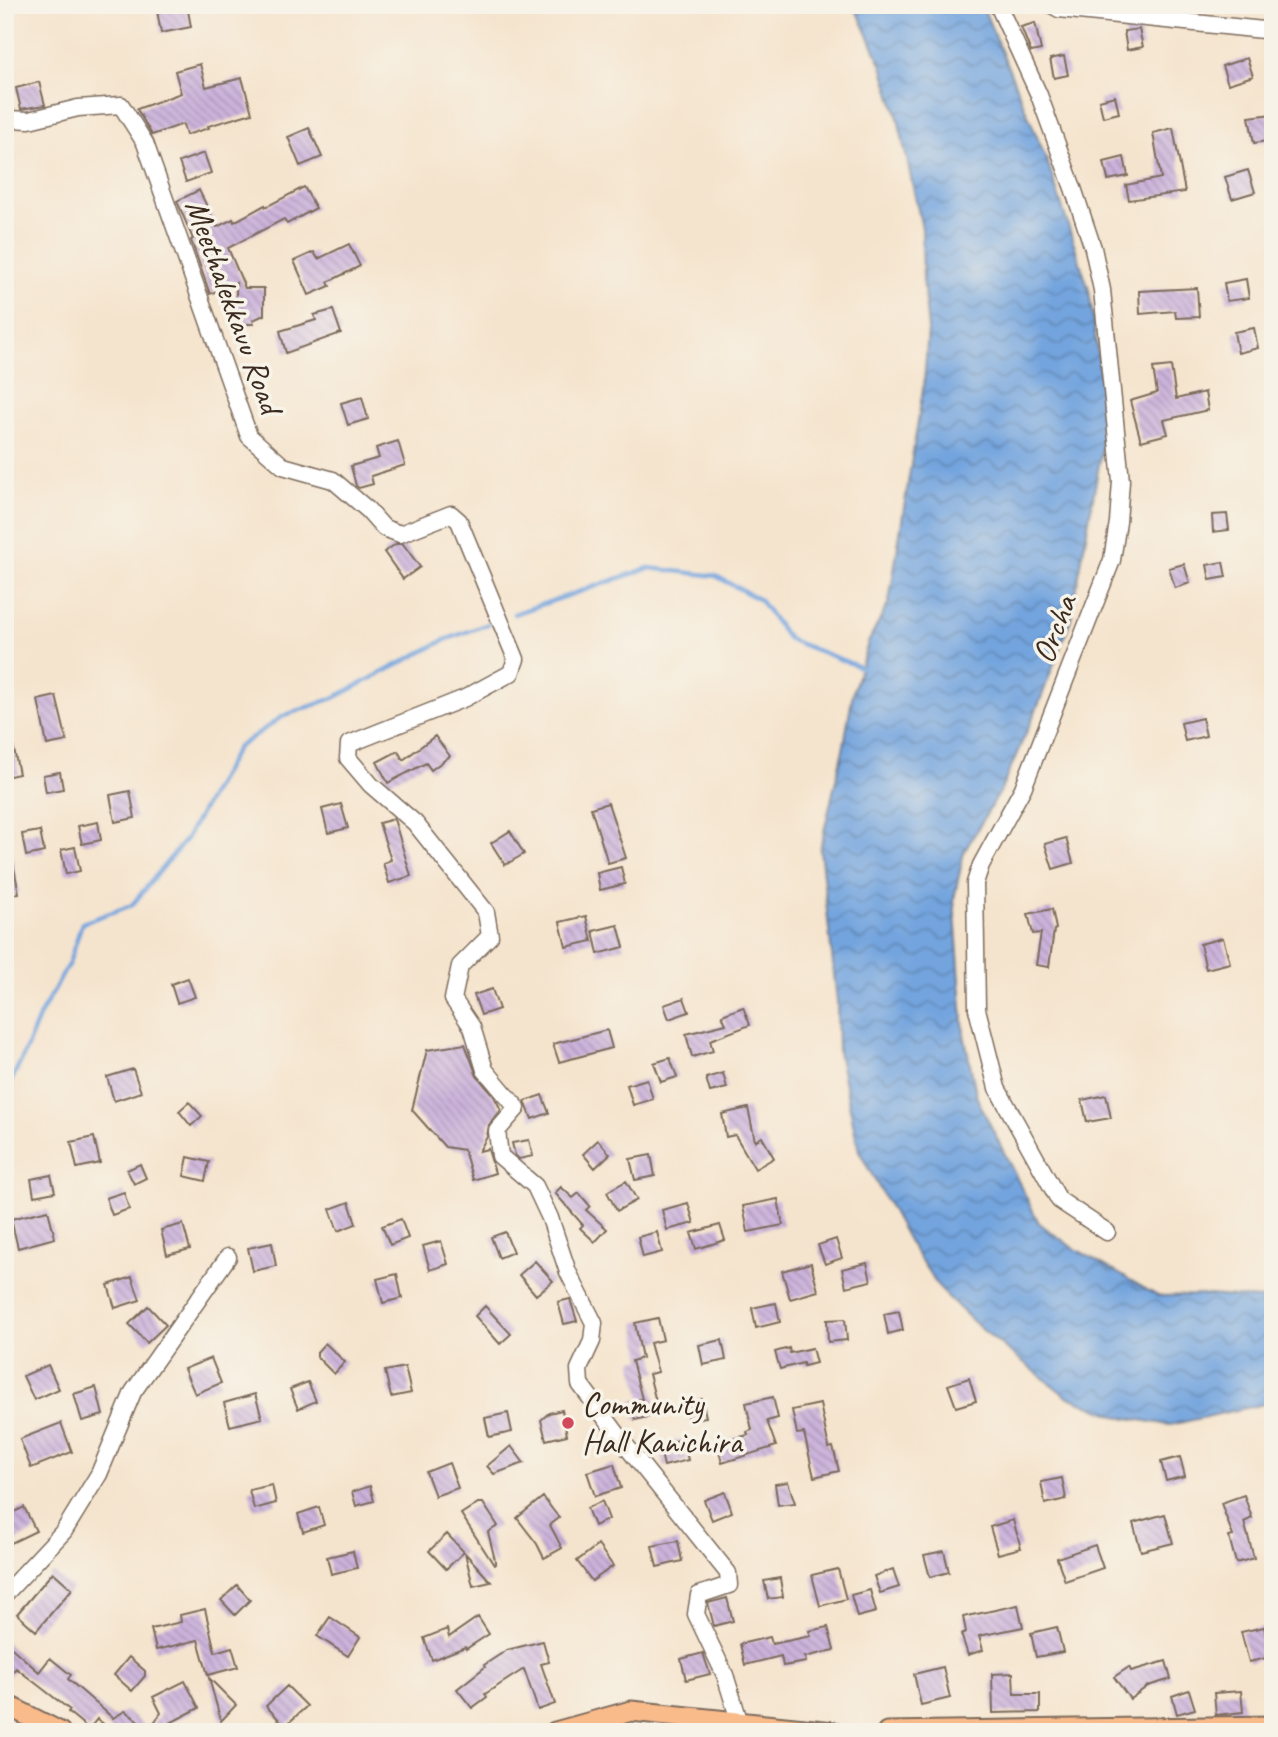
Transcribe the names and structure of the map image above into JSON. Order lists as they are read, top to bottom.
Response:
{
  "streets": {
    "street": ["Meethalekkavu Road", "Orcha"]
  },
  "places": ["Community Hall Kanichira"]
}
